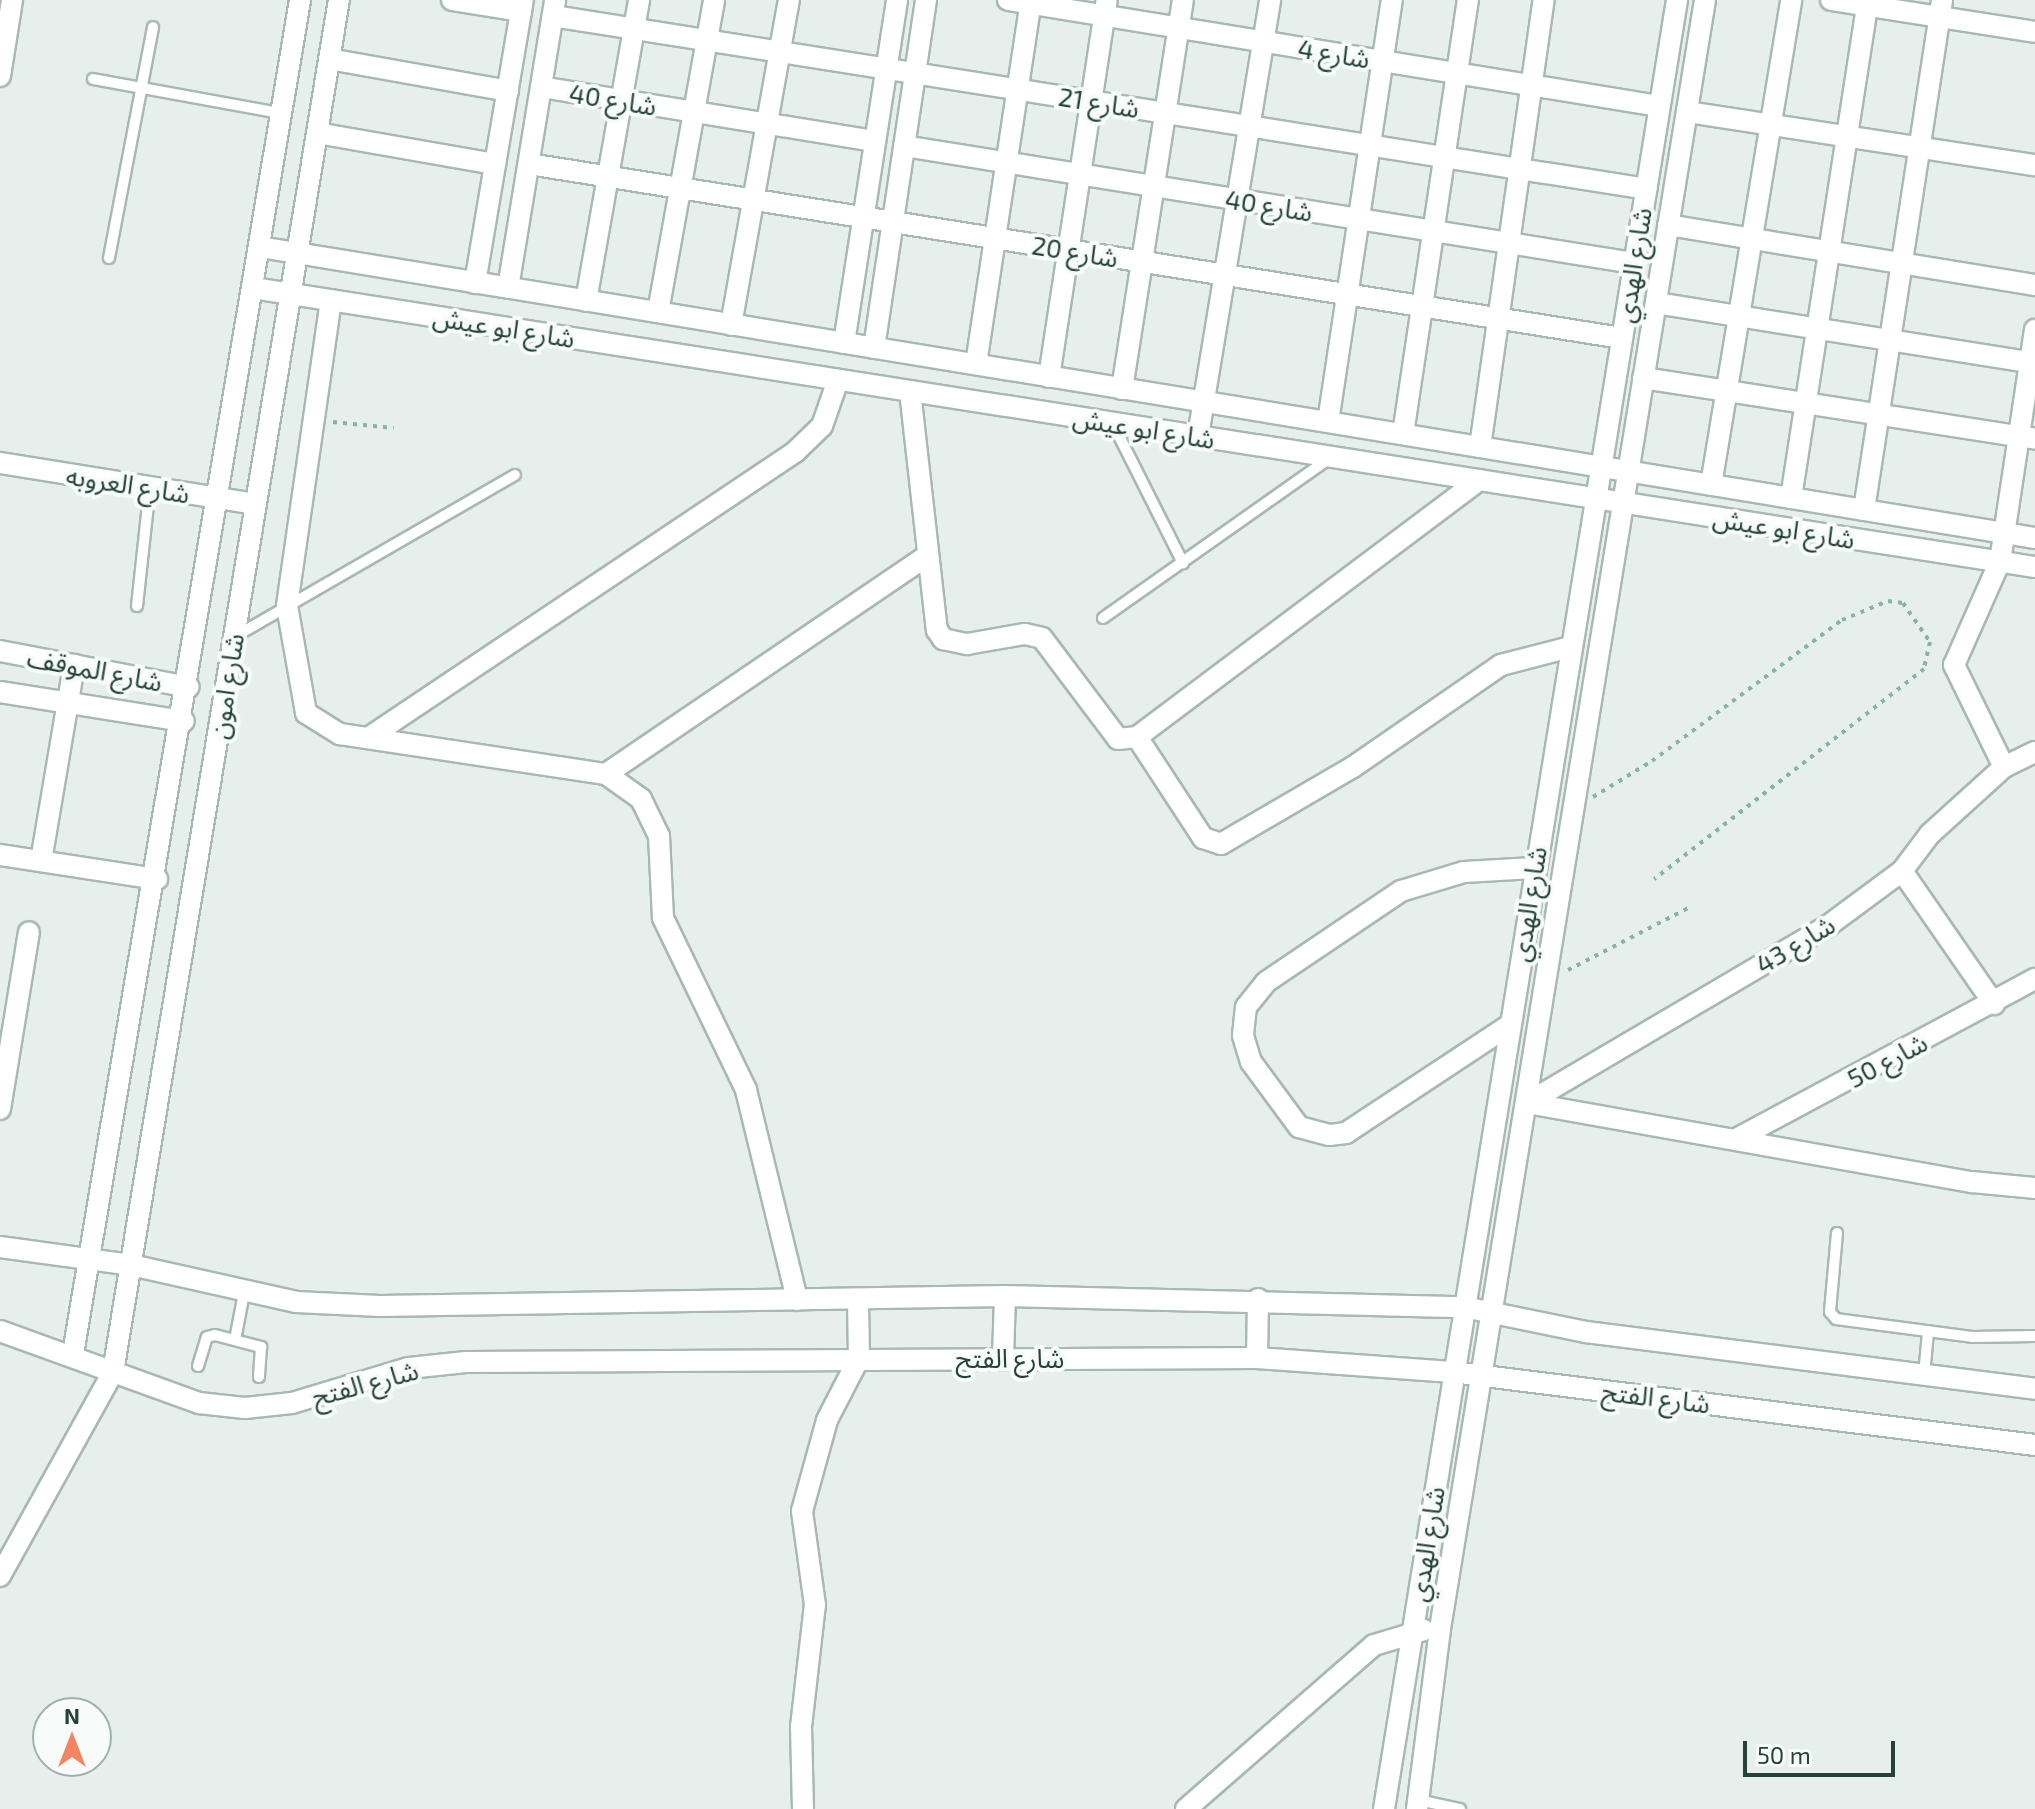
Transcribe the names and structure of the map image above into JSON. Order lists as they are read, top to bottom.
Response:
{
  "streets": {
    "street": [
      "شارع 4",
      "شارع 40",
      "شارع 21",
      "شارع 20",
      "شارع الهدي",
      "شارع ابو عيش",
      "شارع العروبه",
      "شارع الموقف",
      "شارع امون",
      "شارع 43",
      "شارع 50",
      "شارع الفتح"
    ]
  },
  "crossings": [
    ["شارع 4", "شارع الهدي"],
    ["شارع 40", "شارع الهدي"],
    ["شارع 21", "شارع الهدي"],
    ["شارع 20", "شارع الهدي"],
    ["شارع الهدي", "شارع ابو عيش"],
    ["شارع الهدي", "شارع 43"],
    ["شارع الهدي", "شارع الفتح"],
    ["شارع ابو عيش", "شارع امون"],
    ["شارع العروبه", "شارع امون"],
    ["شارع الموقف", "شارع امون"],
    ["شارع امون", "شارع الفتح"]
  ],
  "scale_bar": "50 m",
  "north": "top"
}
